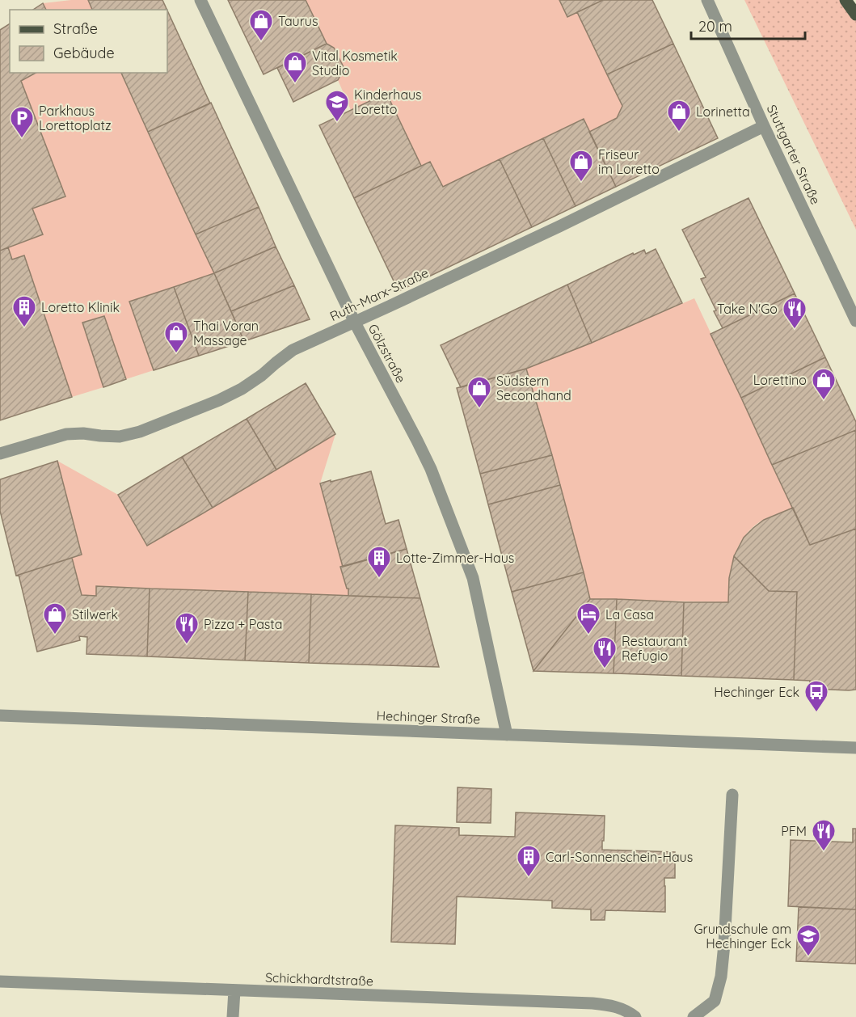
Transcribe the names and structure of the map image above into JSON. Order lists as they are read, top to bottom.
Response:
{
  "streets": {
    "street": [
      "Stuttgarter Straße",
      "Ruth-Marx-Straße",
      "Gölzstraße",
      "Hechinger Straße",
      "Schickhardtstraße"
    ]
  },
  "crossings": [
    ["Stuttgarter Straße", "Ruth-Marx-Straße"],
    ["Ruth-Marx-Straße", "Gölzstraße"],
    ["Gölzstraße", "Hechinger Straße"]
  ],
  "places": {
    "shop": [
      "Taurus",
      "Vital Kosmetik Studio",
      "Lorinetta",
      "Friseur im Loretto",
      "Thai Voran Massage",
      "Lorettino",
      "Südstern Secondhand",
      "Stilwerk"
    ],
    "school or university": ["Kinderhaus Loretto", "Grundschule am Hechinger Eck"],
    "parking": ["Parkhaus Lorettoplatz"],
    "building": ["Loretto Klinik", "Lotte-Zimmer-Haus", "Carl-Sonnenschein-Haus"],
    "restaurant": [
      "Take N'Go",
      "Pizza + Pasta",
      "Restaurant Refugio",
      "PFM"
    ],
    "hotel": ["La Casa"],
    "bus stop": ["Hechinger Eck"]
  },
  "legend": ["Straße", "Gebäude"],
  "scale_bar": "20 m"
}
